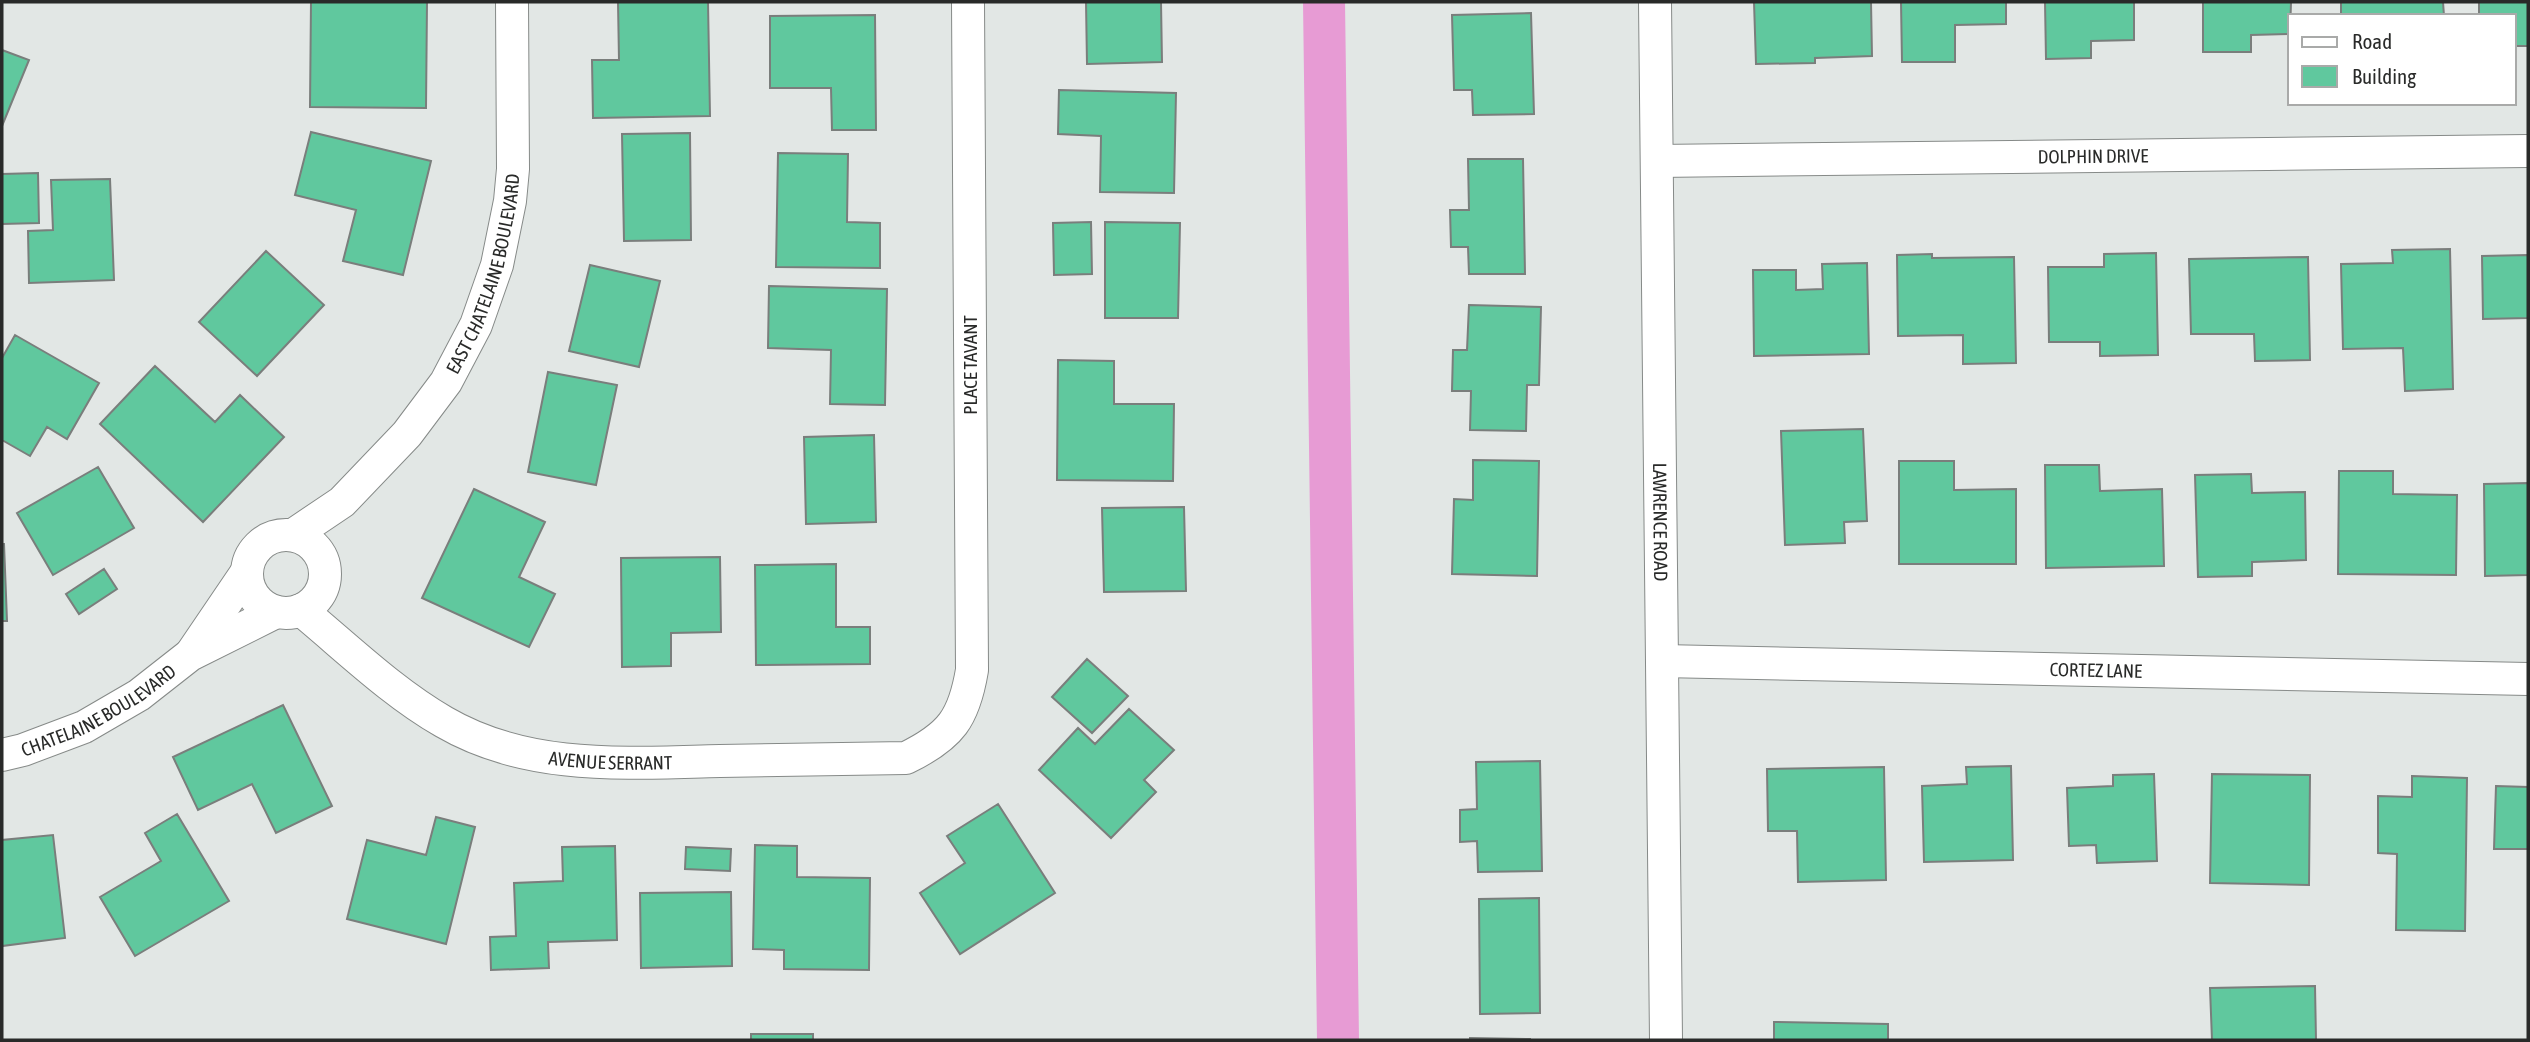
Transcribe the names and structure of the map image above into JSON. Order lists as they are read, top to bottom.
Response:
{
  "streets": {
    "street": [
      "DOLPHIN DRIVE",
      "EAST CHATELAINE BOULEVARD",
      "PLACE TAVANT",
      "LAWRENCE ROAD",
      "CORTEZ LANE",
      "CHATELAINE BOULEVARD",
      "AVENUE SERRANT"
    ]
  },
  "crossings": [
    ["DOLPHIN DRIVE", "LAWRENCE ROAD"],
    ["EAST CHATELAINE BOULEVARD", "CHATELAINE BOULEVARD"],
    ["EAST CHATELAINE BOULEVARD", "AVENUE SERRANT"],
    ["PLACE TAVANT", "AVENUE SERRANT"],
    ["LAWRENCE ROAD", "CORTEZ LANE"],
    ["CHATELAINE BOULEVARD", "AVENUE SERRANT"]
  ],
  "legend": ["Road", "Building"]
}
